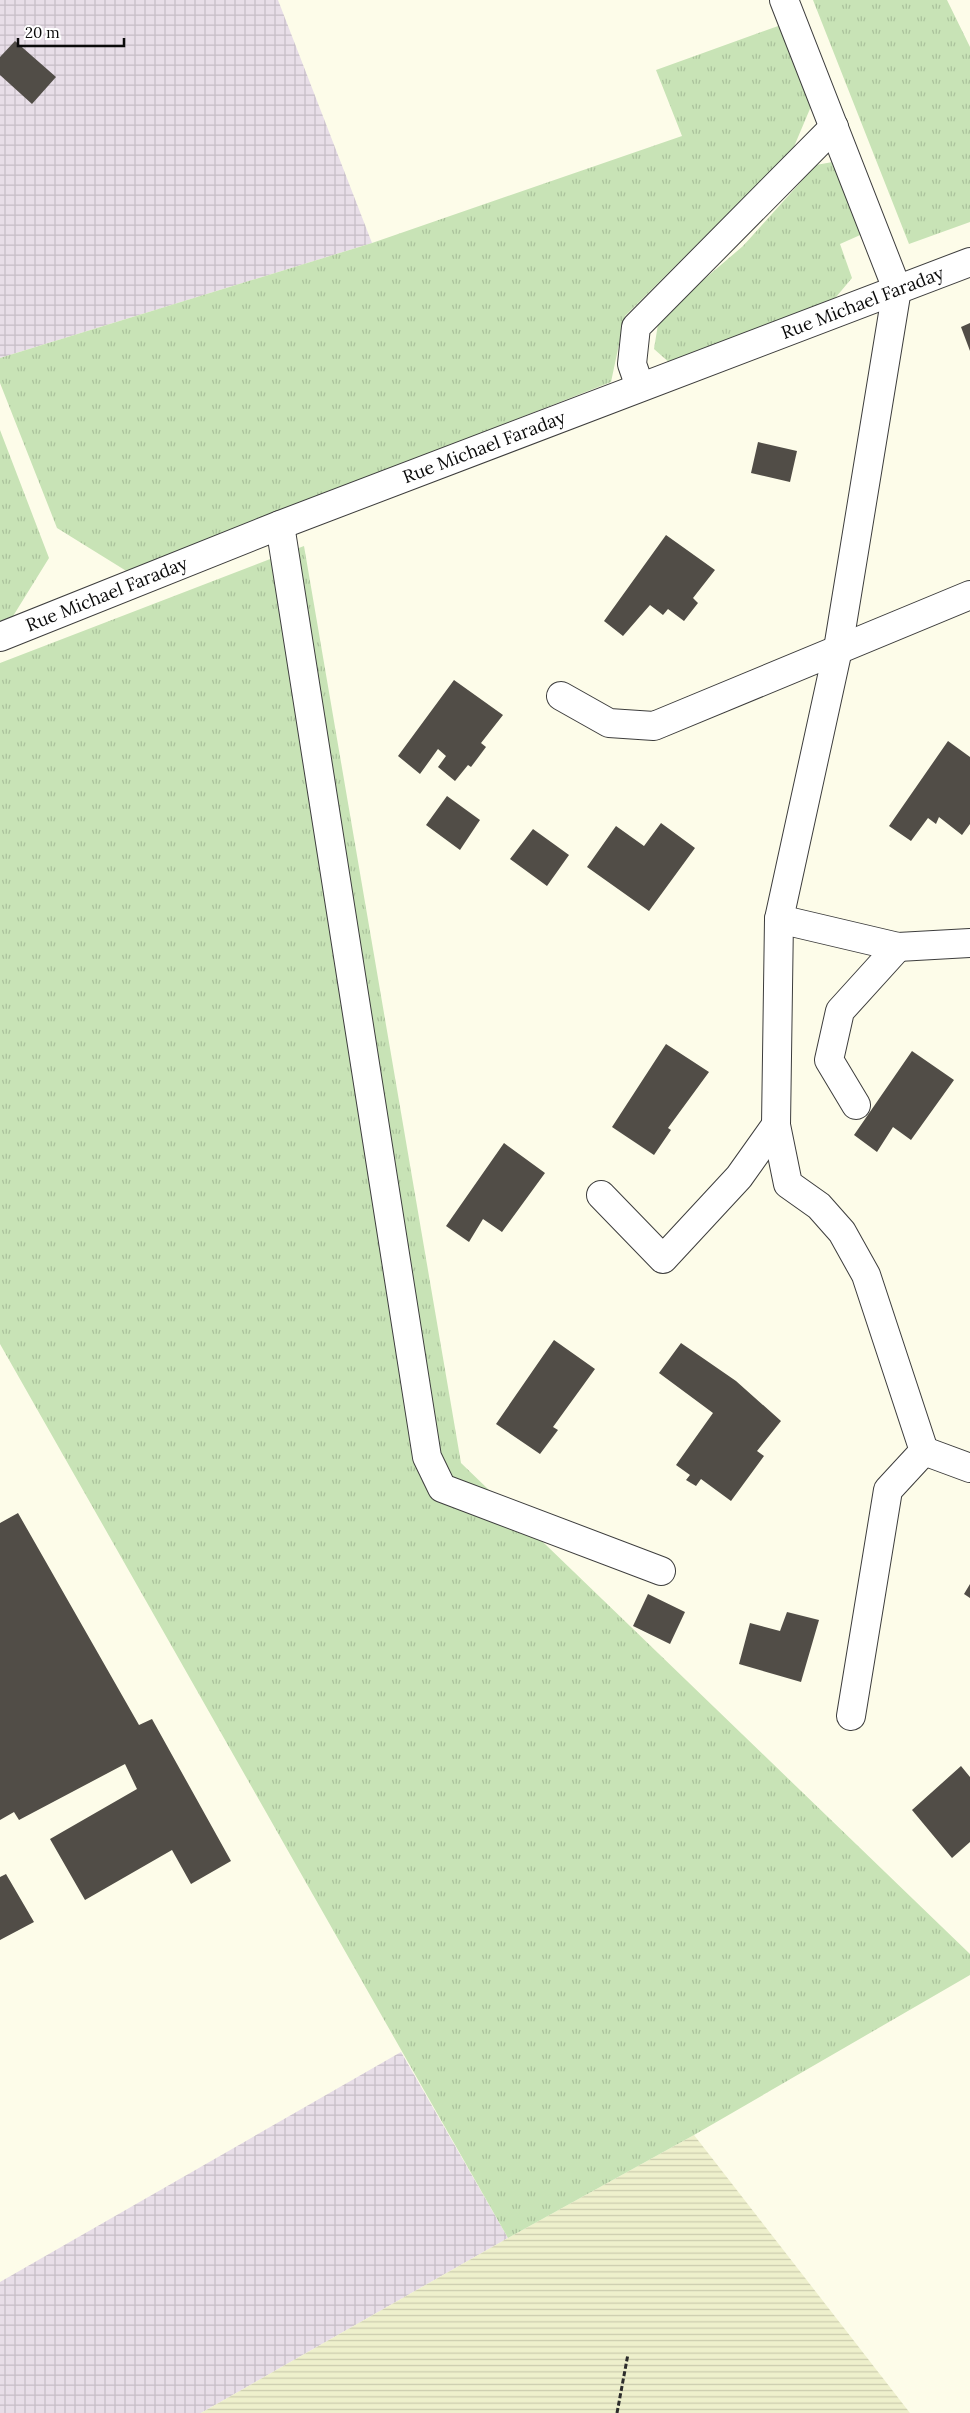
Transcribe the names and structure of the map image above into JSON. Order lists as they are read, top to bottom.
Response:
{
  "streets": {
    "street": ["Rue Michael Faraday"]
  },
  "scale_bar": "20 m"
}
